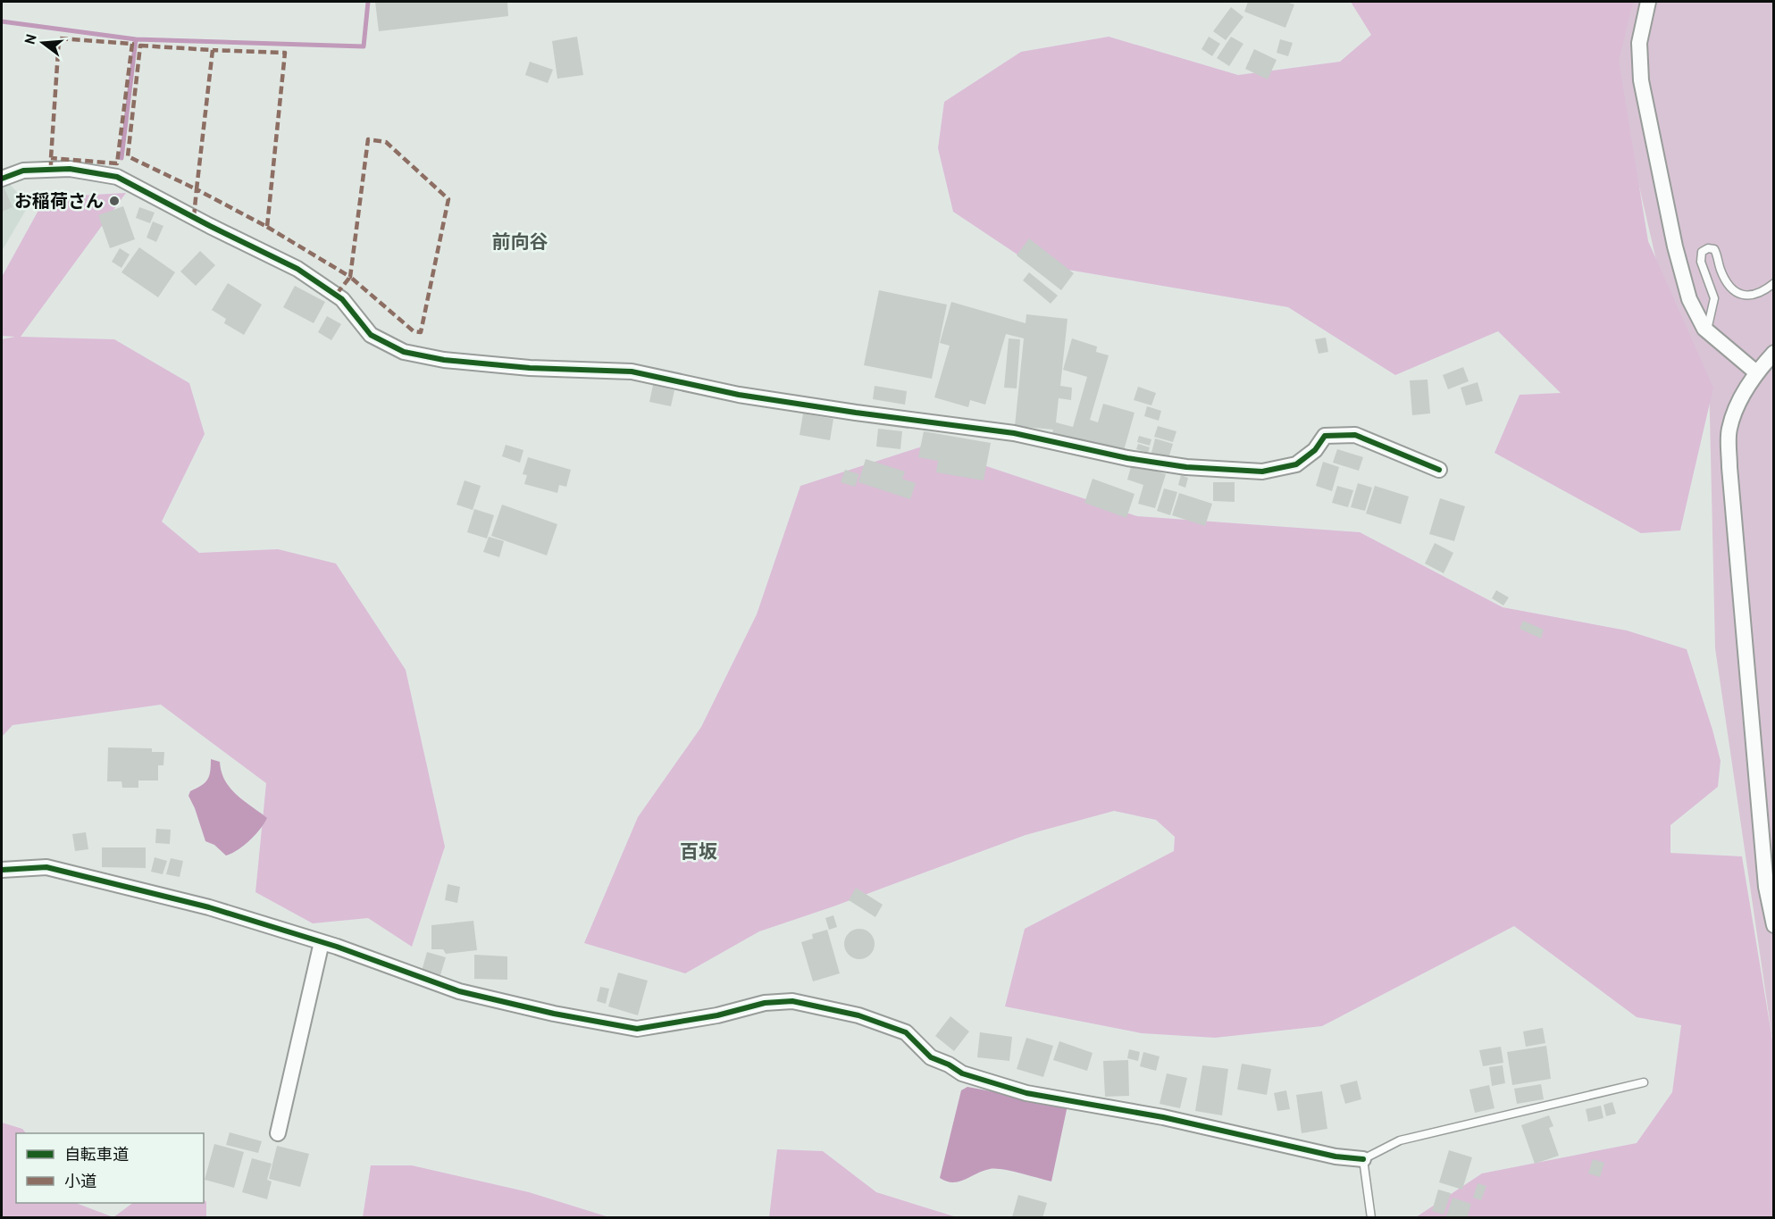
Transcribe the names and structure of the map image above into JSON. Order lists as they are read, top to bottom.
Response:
{
  "districts": ["前向谷", "百坂"],
  "places": ["お稲荷さん"],
  "legend": ["自転車道", "小道"],
  "north": "left"
}
